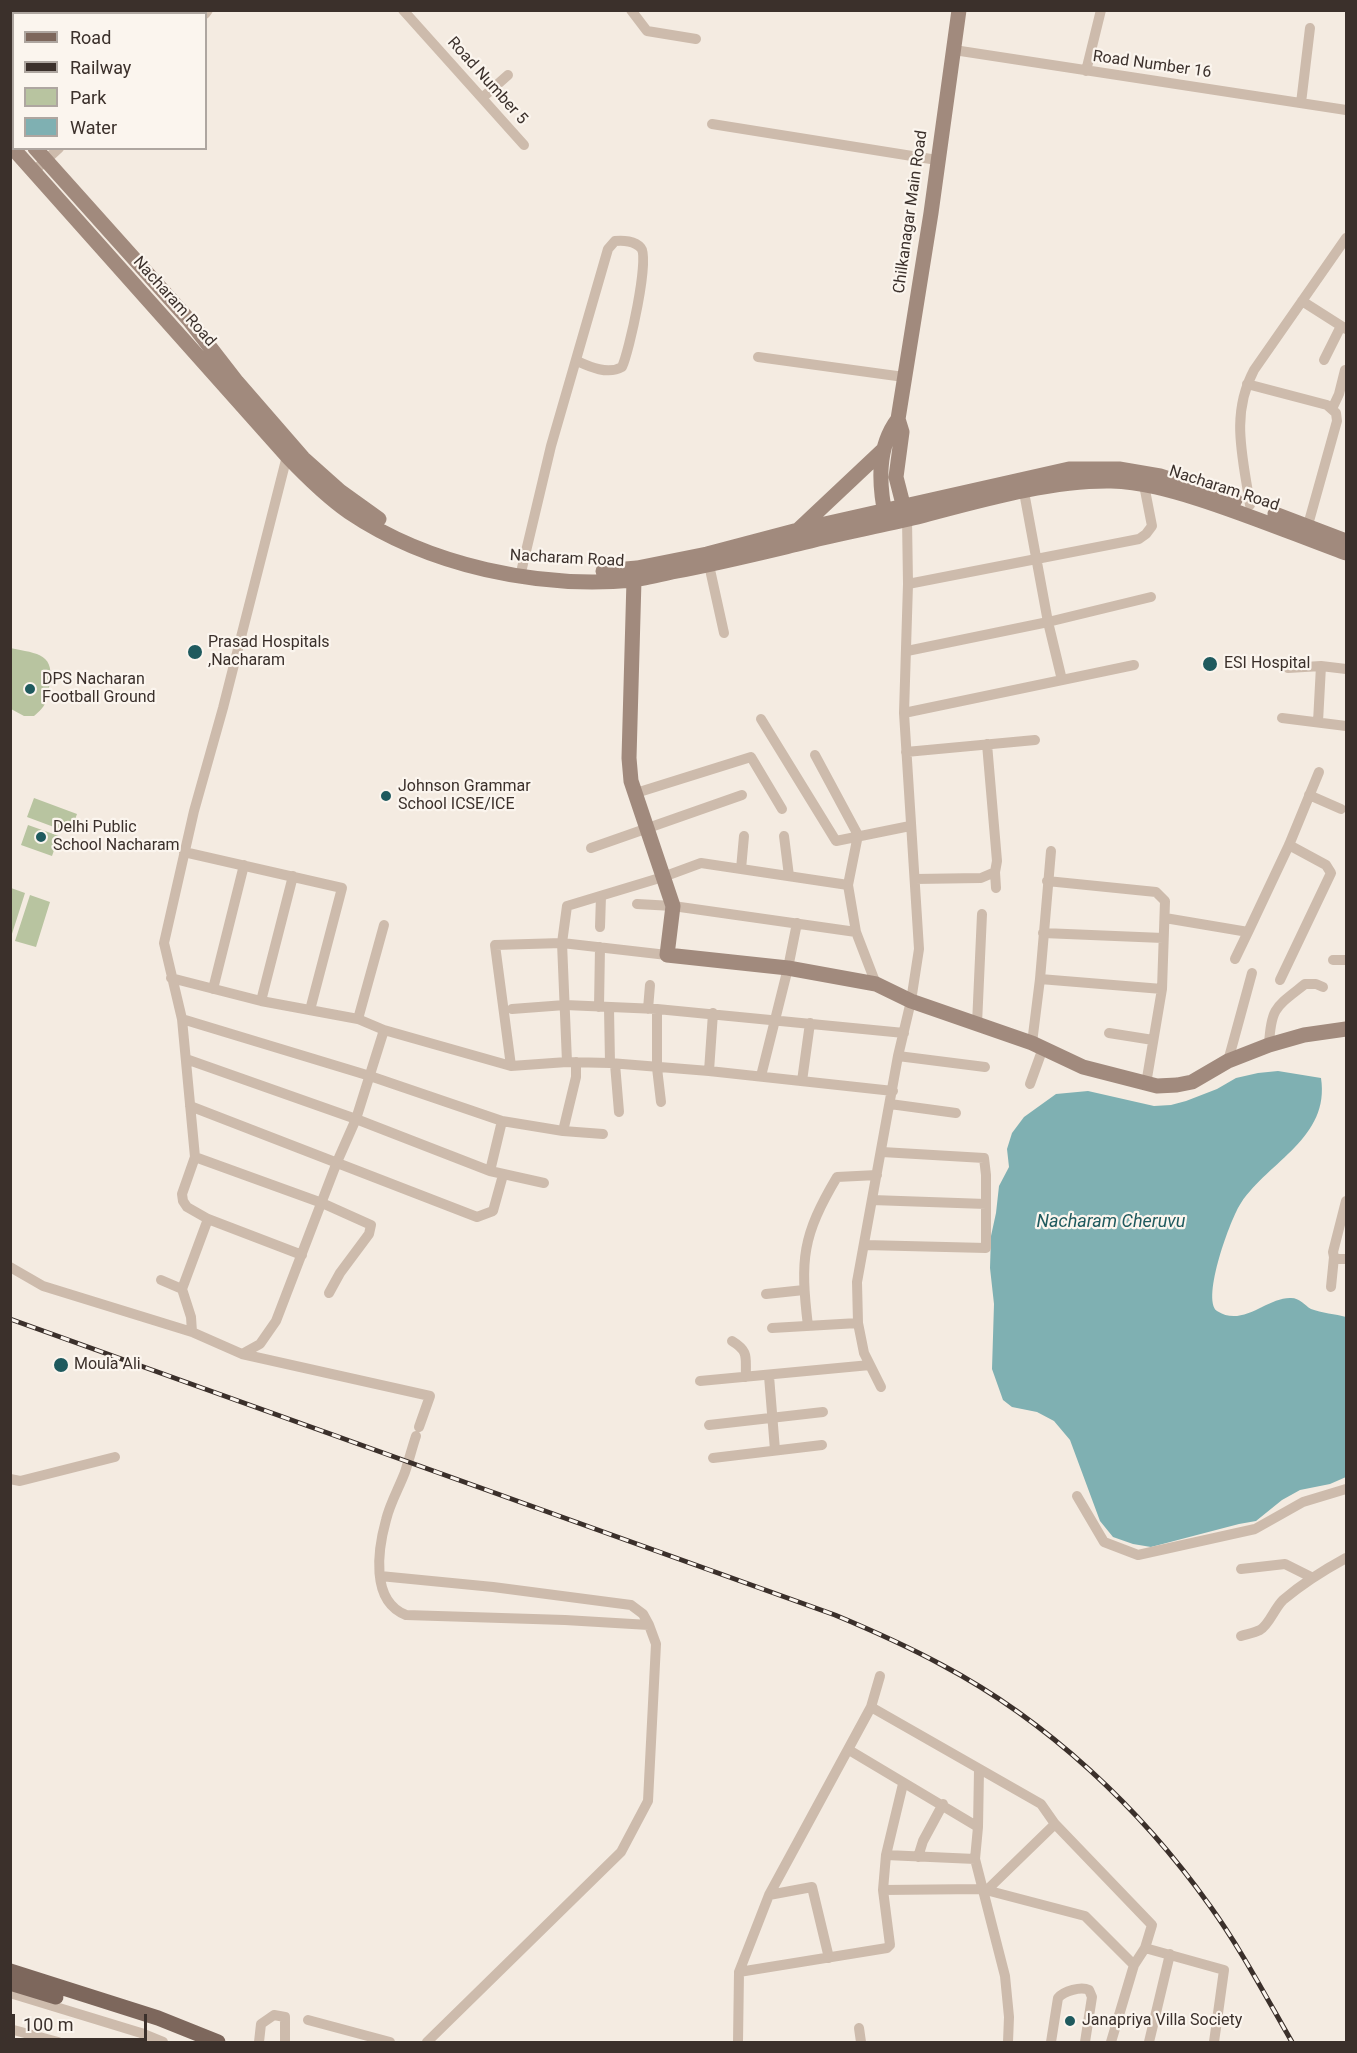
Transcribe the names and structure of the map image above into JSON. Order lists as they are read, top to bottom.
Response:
{
  "streets": {
    "main road": ["Chilkanagar Main Road", "Nacharam Road"],
    "street": ["Road Number 16", "Road Number 5"]
  },
  "crossings": [
    ["Road Number 16", "Chilkanagar Main Road"]
  ],
  "water": ["Nacharam Cheruvu"],
  "places": [
    "Prasad Hospitals ,Nacharam",
    "ESI Hospital",
    "DPS Nacharan Football Ground",
    "Johnson Grammar School ICSE/ICE",
    "Delhi Public School Nacharam",
    "Moula Ali",
    "Janapriya Villa Society"
  ],
  "legend": [
    "Road",
    "Railway",
    "Park",
    "Water"
  ],
  "scale_bar": "100 m"
}
